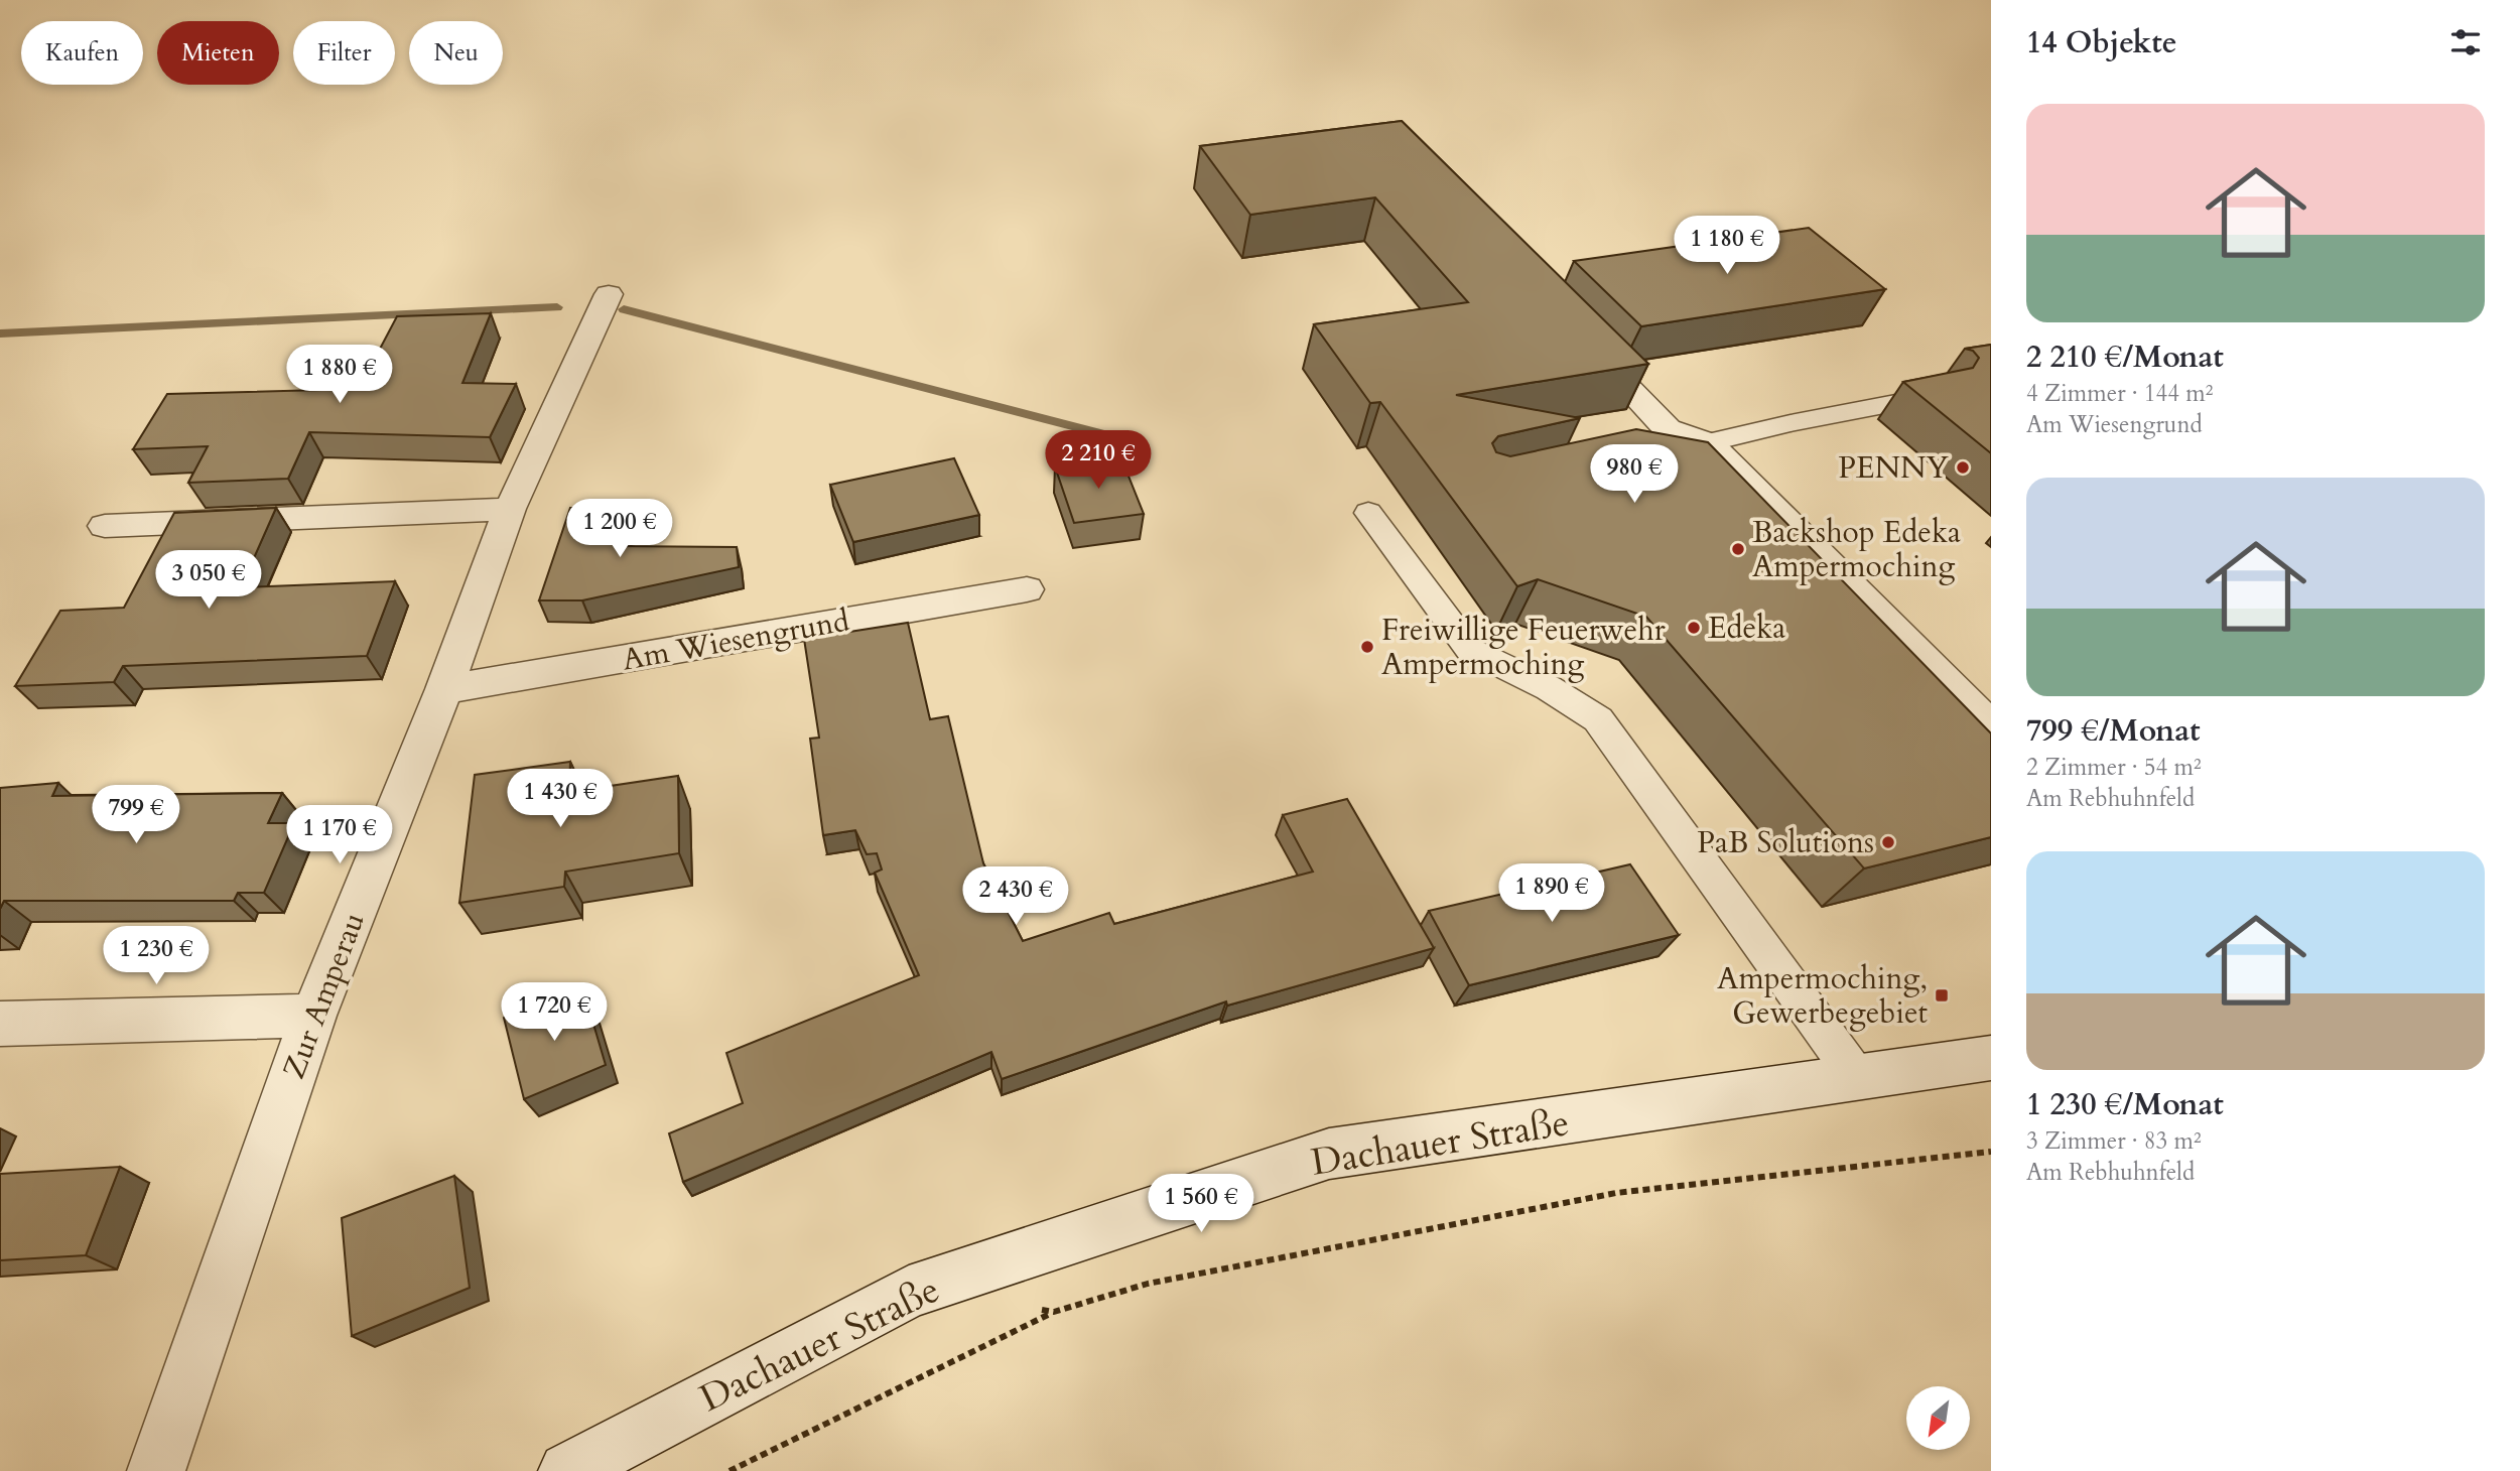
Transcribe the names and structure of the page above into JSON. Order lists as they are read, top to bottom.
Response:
{
  "streets": {
    "street": ["Am Wiesengrund", "Zur Amperau", "Dachauer Straße"]
  },
  "crossings": [
    ["Am Wiesengrund", "Zur Amperau"]
  ],
  "places": {
    "other": [
      "PENNY",
      "Backshop Edeka Ampermoching",
      "Edeka",
      "Freiwillige Feuerwehr Ampermoching",
      "PaB Solutions"
    ],
    "transit": ["Ampermoching, Gewerbegebiet"]
  },
  "north": "bottom left",
  "page": {
    "heading": "14 Objekte",
    "chip": [
      "Kaufen",
      "Mieten",
      "Filter",
      "Neu"
    ],
    "list": [
      {
        "name": "2 210 €/Monat",
        "note": "4 Zimmer · 144 m² · Am Wiesengrund"
      },
      {
        "name": "799 €/Monat",
        "note": "2 Zimmer · 54 m² · Am Rebhuhnfeld"
      },
      {
        "name": "1 230 €/Monat",
        "note": "3 Zimmer · 83 m² · Am Rebhuhnfeld"
      }
    ],
    "price": [
      "1 180 €",
      "1 880 €",
      "2 210 €",
      "980 €",
      "1 200 €",
      "3 050 €",
      "1 430 €",
      "799 €",
      "1 170 €",
      "1 890 €",
      "2 430 €",
      "1 230 €",
      "1 720 €",
      "1 560 €"
    ]
  }
}
